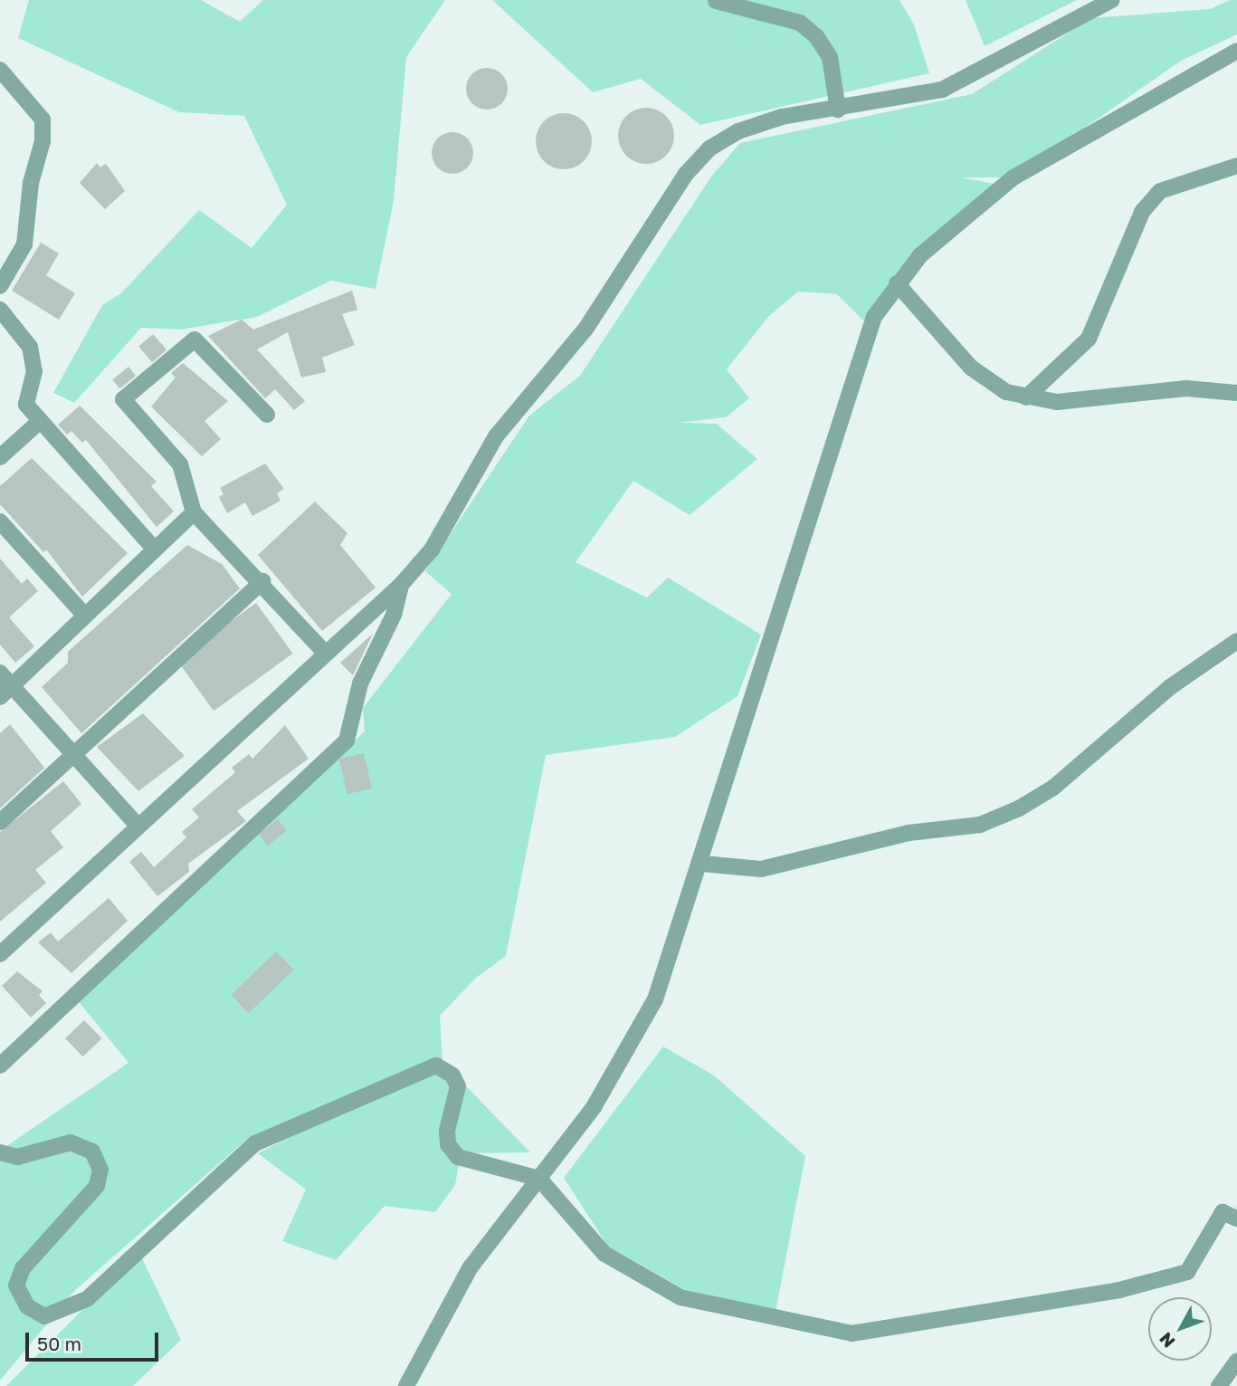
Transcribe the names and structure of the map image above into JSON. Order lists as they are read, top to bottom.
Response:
{
  "scale_bar": "50 m",
  "north": "bottom left"
}
